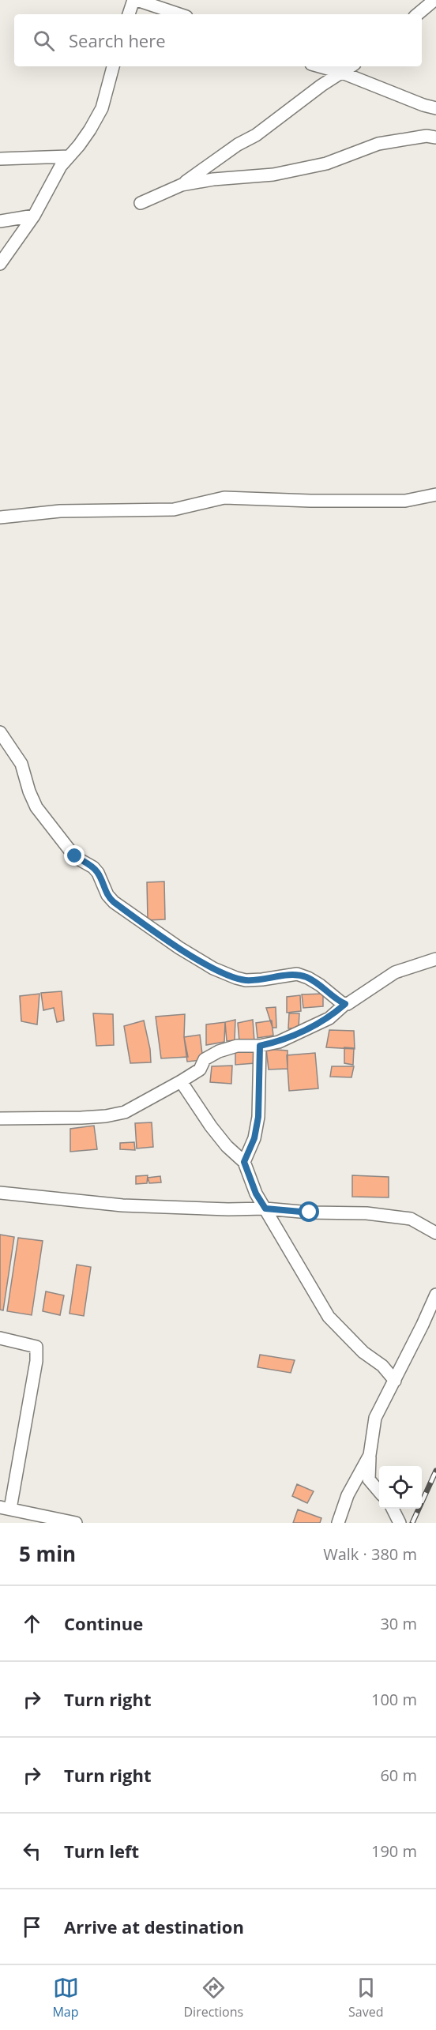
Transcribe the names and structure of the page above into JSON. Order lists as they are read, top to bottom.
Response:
{
  "page": {
    "search": "Search here",
    "heading": ["5 min", "Walk · 380 m"],
    "list": [
      ["Continue", "30 m"],
      ["Turn right", "100 m"],
      ["Turn right", "60 m"],
      ["Turn left", "190 m"],
      "Arrive at destination"
    ],
    "nav": ["Map", "Directions", "Saved"]
  }
}
